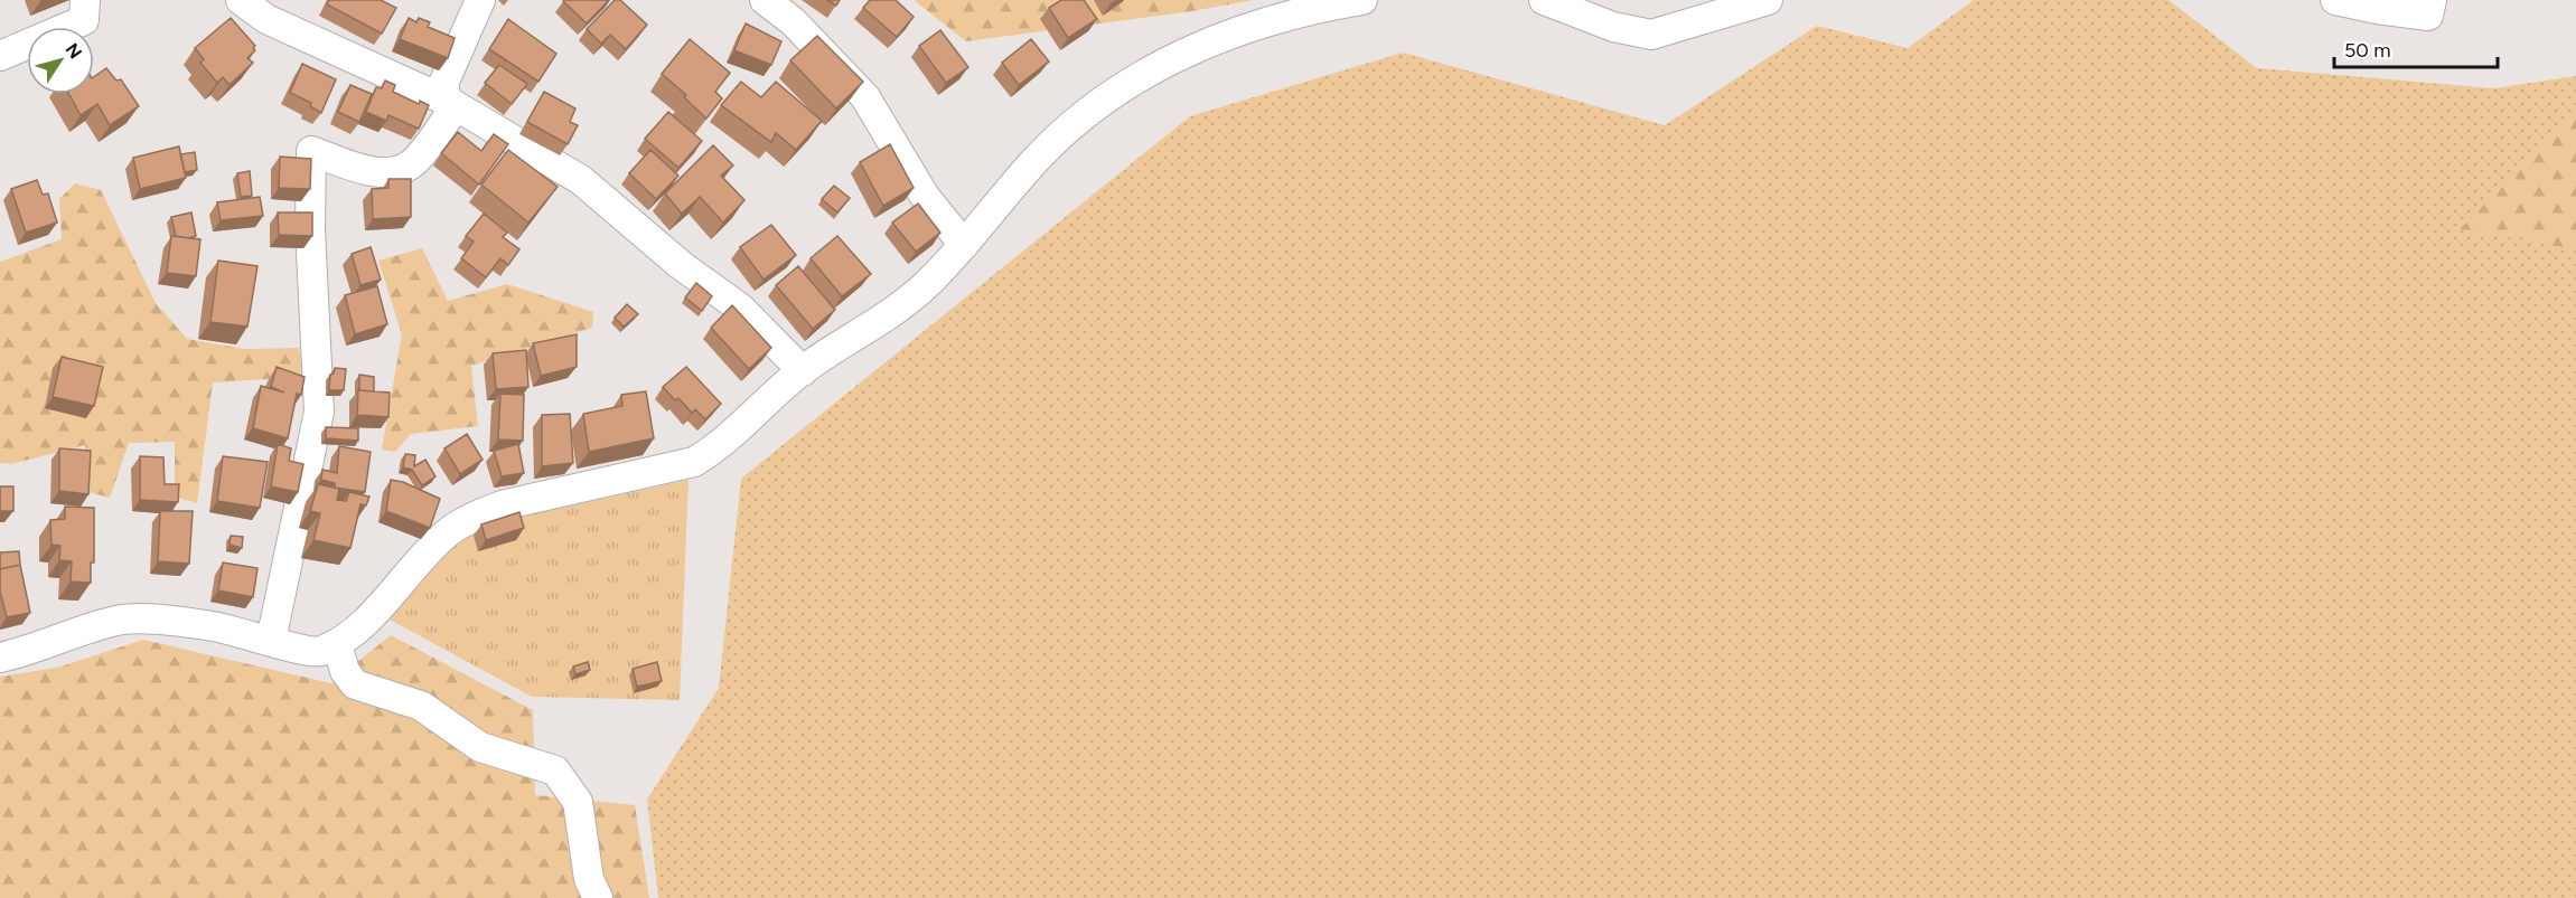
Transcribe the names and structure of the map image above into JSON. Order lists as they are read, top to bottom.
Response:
{
  "scale_bar": "50 m",
  "north": "top right"
}
